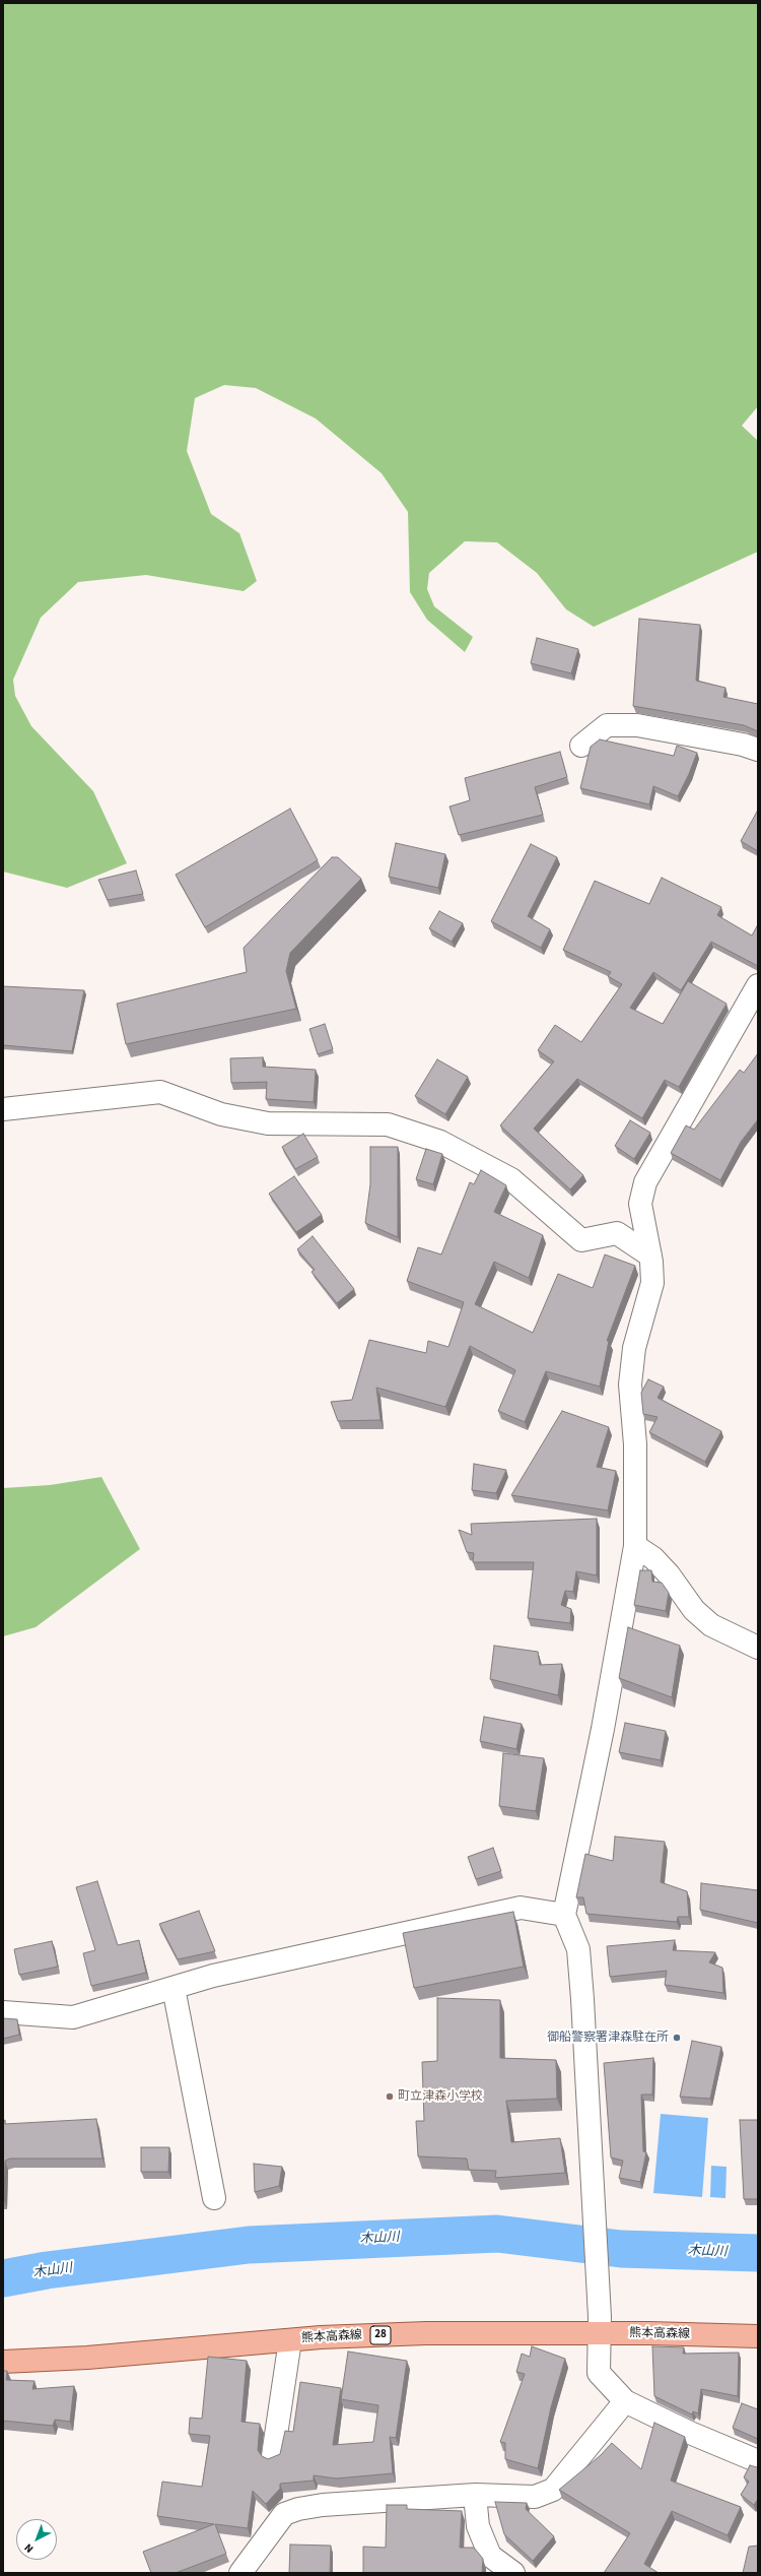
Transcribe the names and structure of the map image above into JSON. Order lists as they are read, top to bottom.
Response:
{
  "streets": {
    "main road": ["熊本高森線", "28"]
  },
  "water": ["木山川"],
  "places": ["御船警察署津森駐在所", "町立津森小学校"],
  "north": "bottom left"
}
